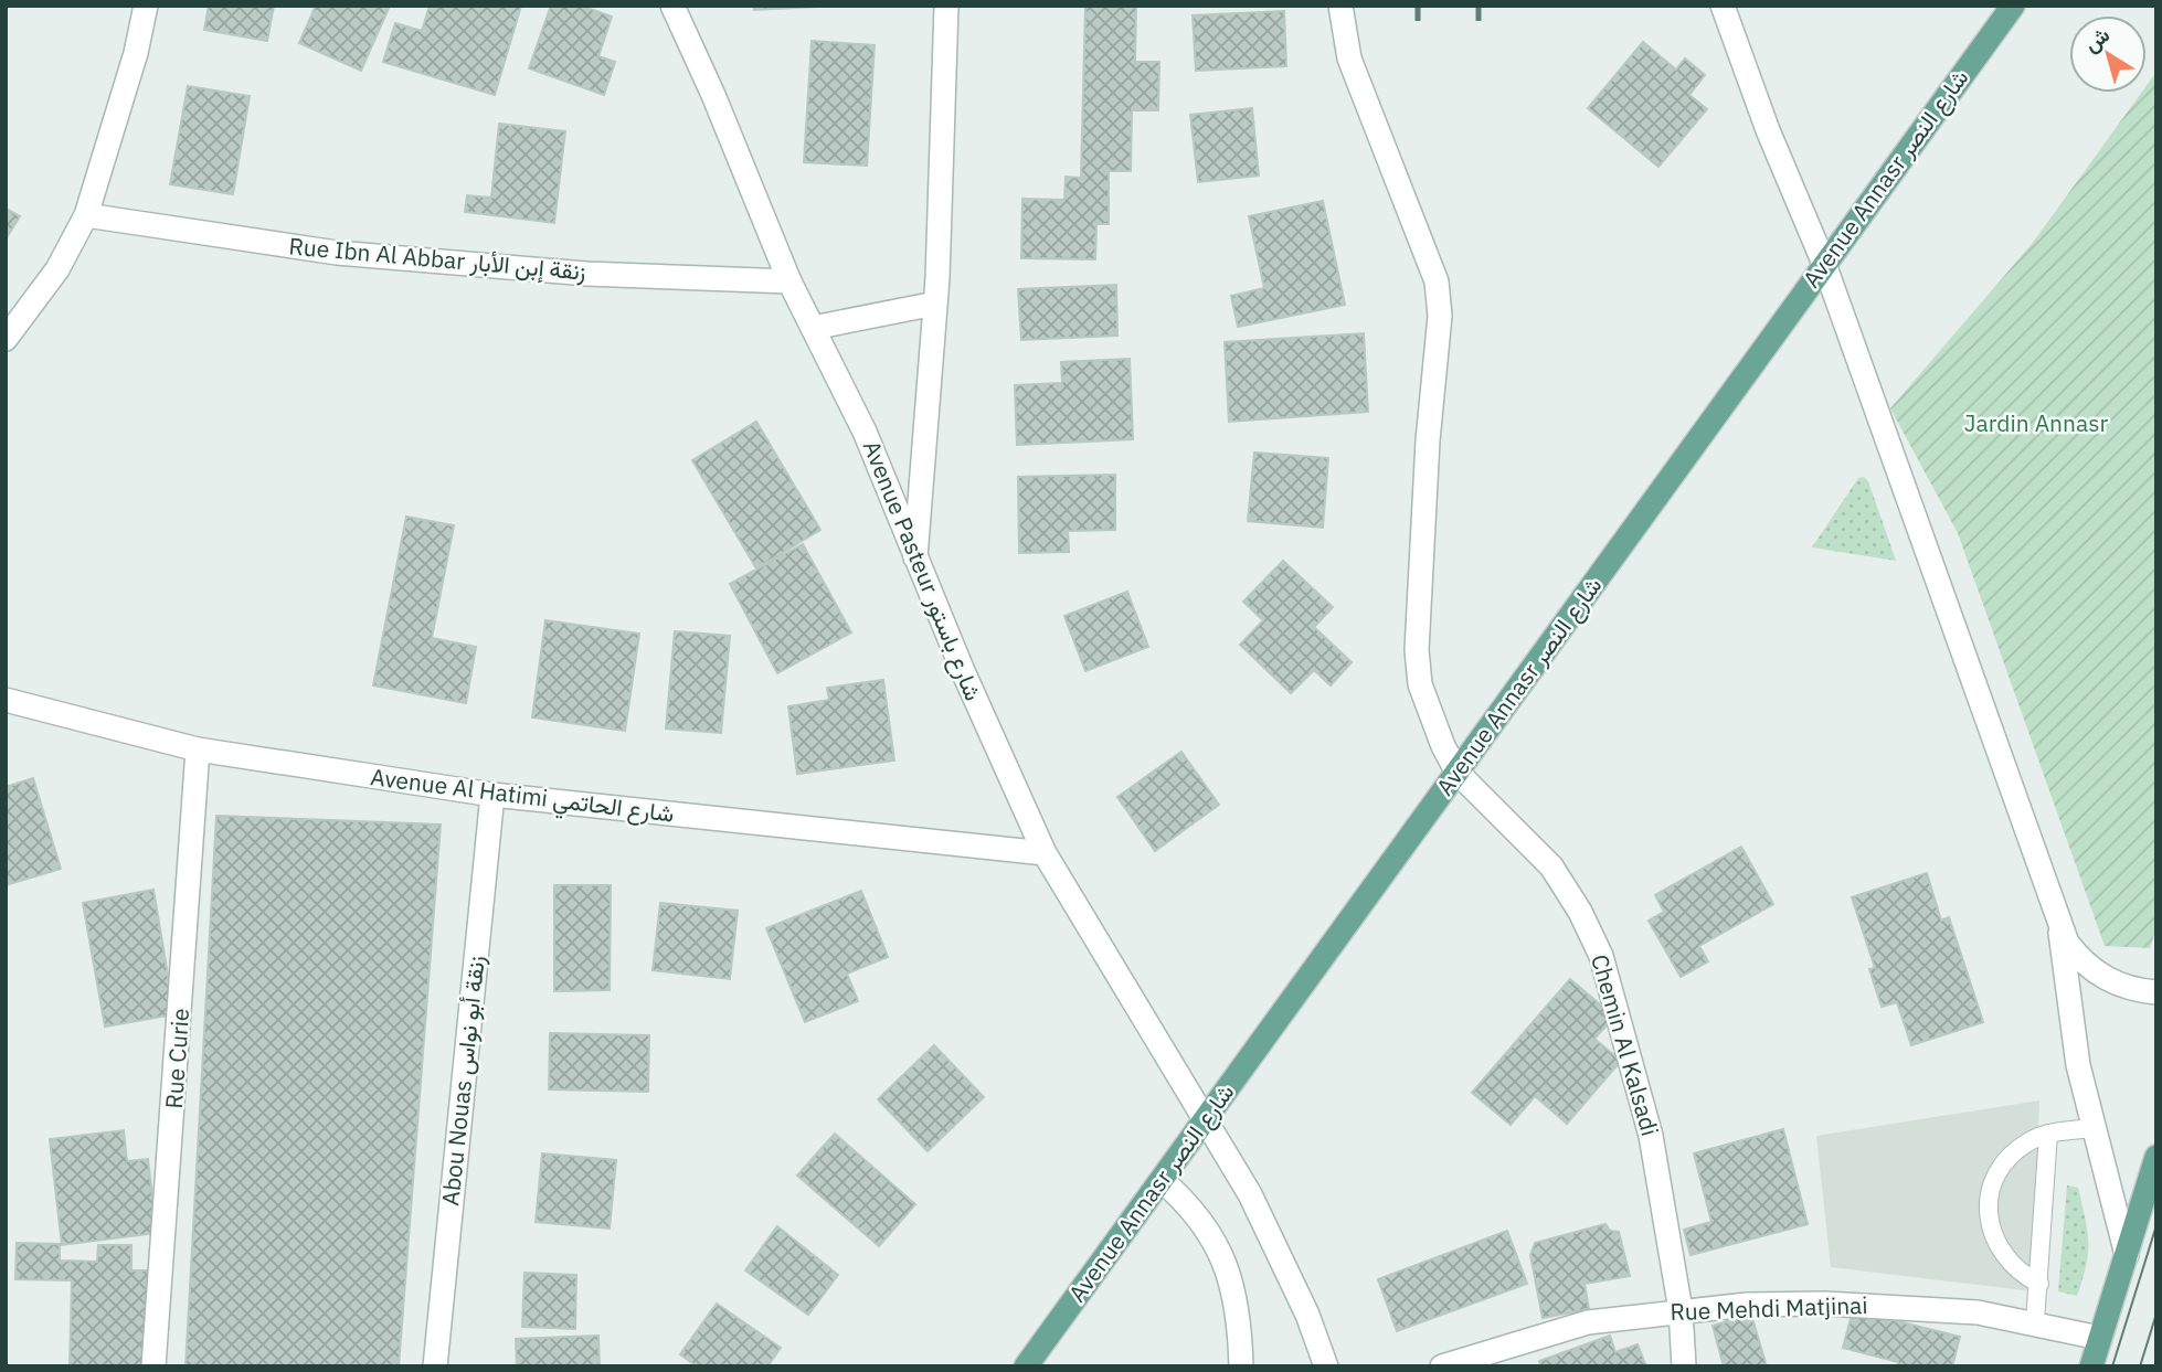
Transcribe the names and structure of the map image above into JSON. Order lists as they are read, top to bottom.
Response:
{
  "streets": {
    "main road": ["Avenue Annasr شارع النصر"],
    "street": [
      "Rue Ibn Al Abbar زنقة إبن الأبار",
      "Avenue Pasteur شارع باستور",
      "Avenue Al Hatimi شارع الحاتمي",
      "Chemin Al Kalsadi",
      "Rue Curie",
      "Abou Nouas زنقة أبو نواس",
      "Rue Mehdi Matjinai"
    ]
  },
  "crossings": [
    ["Avenue Annasr شارع النصر", "Avenue Pasteur شارع باستور"],
    ["Avenue Annasr شارع النصر", "Chemin Al Kalsadi"],
    ["Rue Ibn Al Abbar زنقة إبن الأبار", "Avenue Pasteur شارع باستور"],
    ["Avenue Pasteur شارع باستور", "Avenue Al Hatimi شارع الحاتمي"],
    ["Avenue Al Hatimi شارع الحاتمي", "Rue Curie"],
    ["Avenue Al Hatimi شارع الحاتمي", "Abou Nouas زنقة أبو نواس"],
    ["Chemin Al Kalsadi", "Rue Mehdi Matjinai"]
  ],
  "parks": ["Jardin Annasr"],
  "north": "top left"
}
